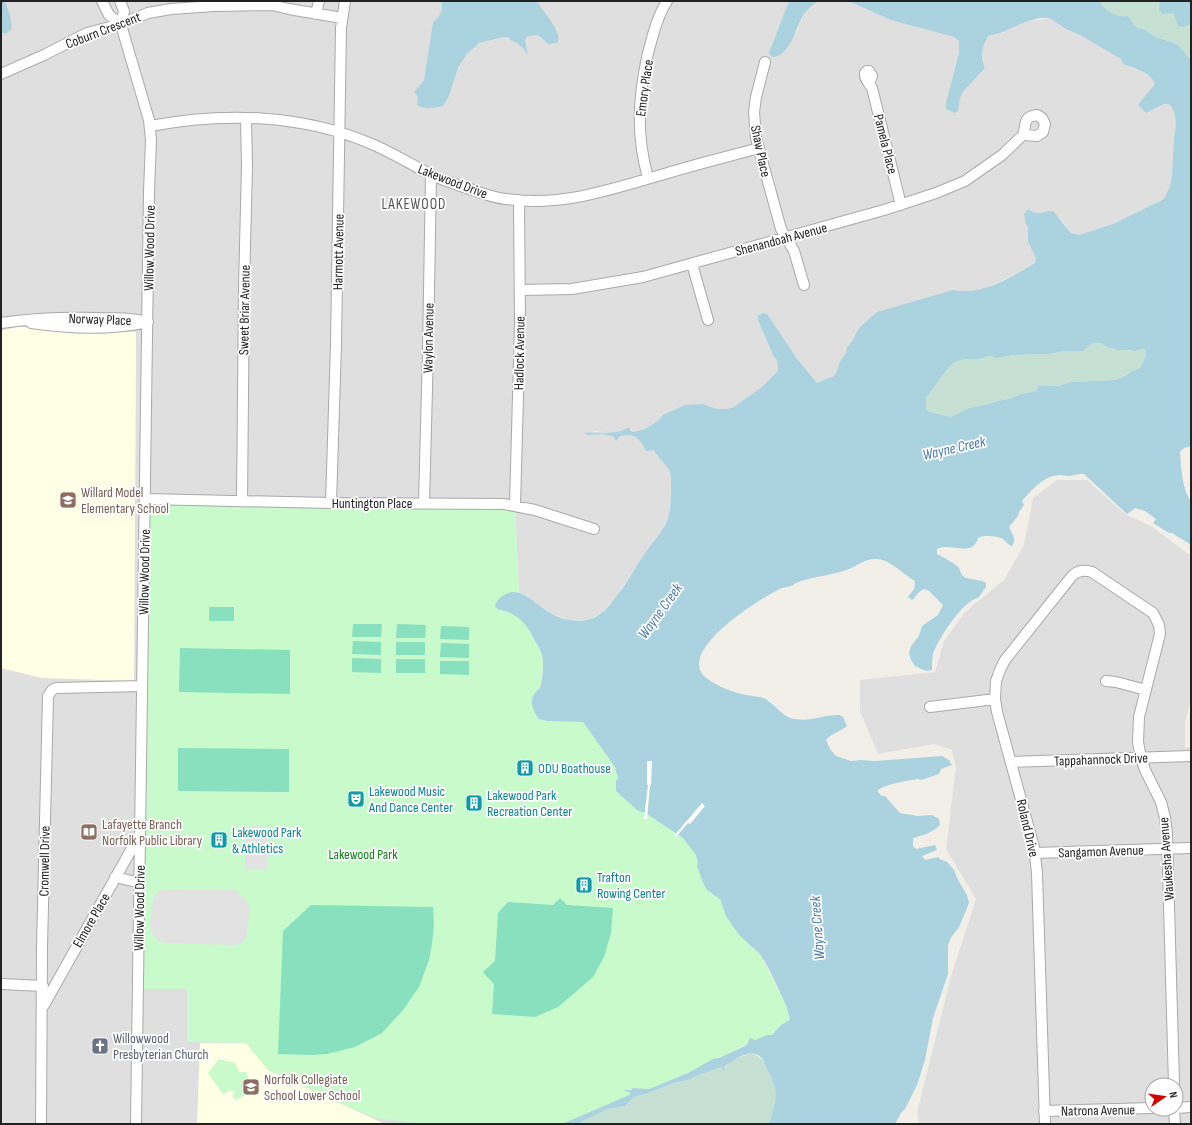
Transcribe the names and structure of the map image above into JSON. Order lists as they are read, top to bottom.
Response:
{
  "streets": {
    "street": [
      "Coburn Crescent",
      "Emory Place",
      "Pamela Place",
      "Shaw Place",
      "Lakewood Drive",
      "Shenandoah Avenue",
      "Willow Wood Drive",
      "Harmott Avenue",
      "Sweet Briar Avenue",
      "Norway Place",
      "Waylon Avenue",
      "Hadlock Avenue",
      "Huntington Place",
      "Tappahannock Drive",
      "Roland Drive",
      "Sangamon Avenue",
      "Waukesha Avenue",
      "Cromwell Drive",
      "Elmore Place",
      "Natrona Avenue"
    ]
  },
  "crossings": [
    ["Coburn Crescent", "Willow Wood Drive"],
    ["Coburn Crescent", "Harmott Avenue"],
    ["Emory Place", "Lakewood Drive"],
    ["Pamela Place", "Shenandoah Avenue"],
    ["Shaw Place", "Lakewood Drive"],
    ["Shaw Place", "Shenandoah Avenue"],
    ["Lakewood Drive", "Willow Wood Drive"],
    ["Lakewood Drive", "Harmott Avenue"],
    ["Lakewood Drive", "Sweet Briar Avenue"],
    ["Lakewood Drive", "Waylon Avenue"],
    ["Lakewood Drive", "Hadlock Avenue"],
    ["Shenandoah Avenue", "Hadlock Avenue"],
    ["Willow Wood Drive", "Norway Place"],
    ["Willow Wood Drive", "Huntington Place"],
    ["Willow Wood Drive", "Cromwell Drive"],
    ["Willow Wood Drive", "Elmore Place"],
    ["Harmott Avenue", "Huntington Place"],
    ["Sweet Briar Avenue", "Huntington Place"],
    ["Waylon Avenue", "Huntington Place"],
    ["Hadlock Avenue", "Huntington Place"],
    ["Tappahannock Drive", "Roland Drive"],
    ["Tappahannock Drive", "Waukesha Avenue"],
    ["Roland Drive", "Sangamon Avenue"],
    ["Roland Drive", "Waukesha Avenue"],
    ["Roland Drive", "Natrona Avenue"],
    ["Sangamon Avenue", "Waukesha Avenue"],
    ["Cromwell Drive", "Elmore Place"]
  ],
  "districts": ["LAKEWOOD"],
  "water": ["Wayne Creek"],
  "parks": ["Lakewood Park"],
  "places": {
    "school or university": ["Willard Model Elementary School", "Norfolk Collegiate School Lower School"],
    "building": [
      "ODU Boathouse",
      "Lakewood Park Recreation Center",
      "Lakewood Park & Athletics",
      "Trafton Rowing Center"
    ],
    "theatre": ["Lakewood Music And Dance Center"],
    "library": ["Lafayette Branch Norfolk Public Library"],
    "church": ["Willowwood Presbyterian Church"]
  },
  "north": "right"
}
